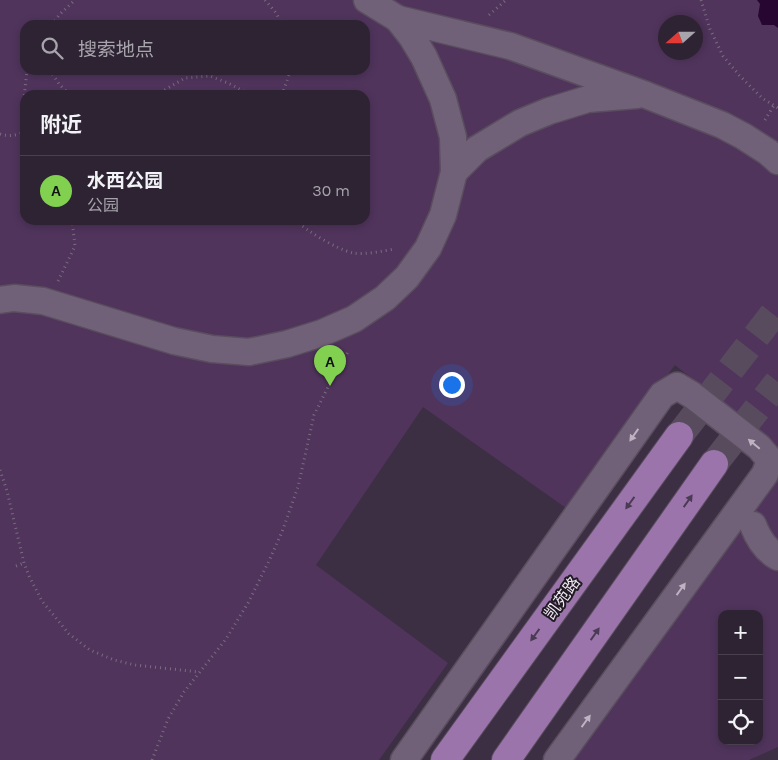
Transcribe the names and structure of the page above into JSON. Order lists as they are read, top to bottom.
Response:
{
  "streets": {
    "main road": ["凯苑路"]
  },
  "north": "left",
  "page": {
    "search": "搜索地点",
    "heading": "附近",
    "list": [
      {
        "mark": "A",
        "name": "水西公园",
        "note": "公园",
        "value": "30 m"
      }
    ],
    "pins": "A",
    "map_buttons": ["+", "−"]
  }
}
